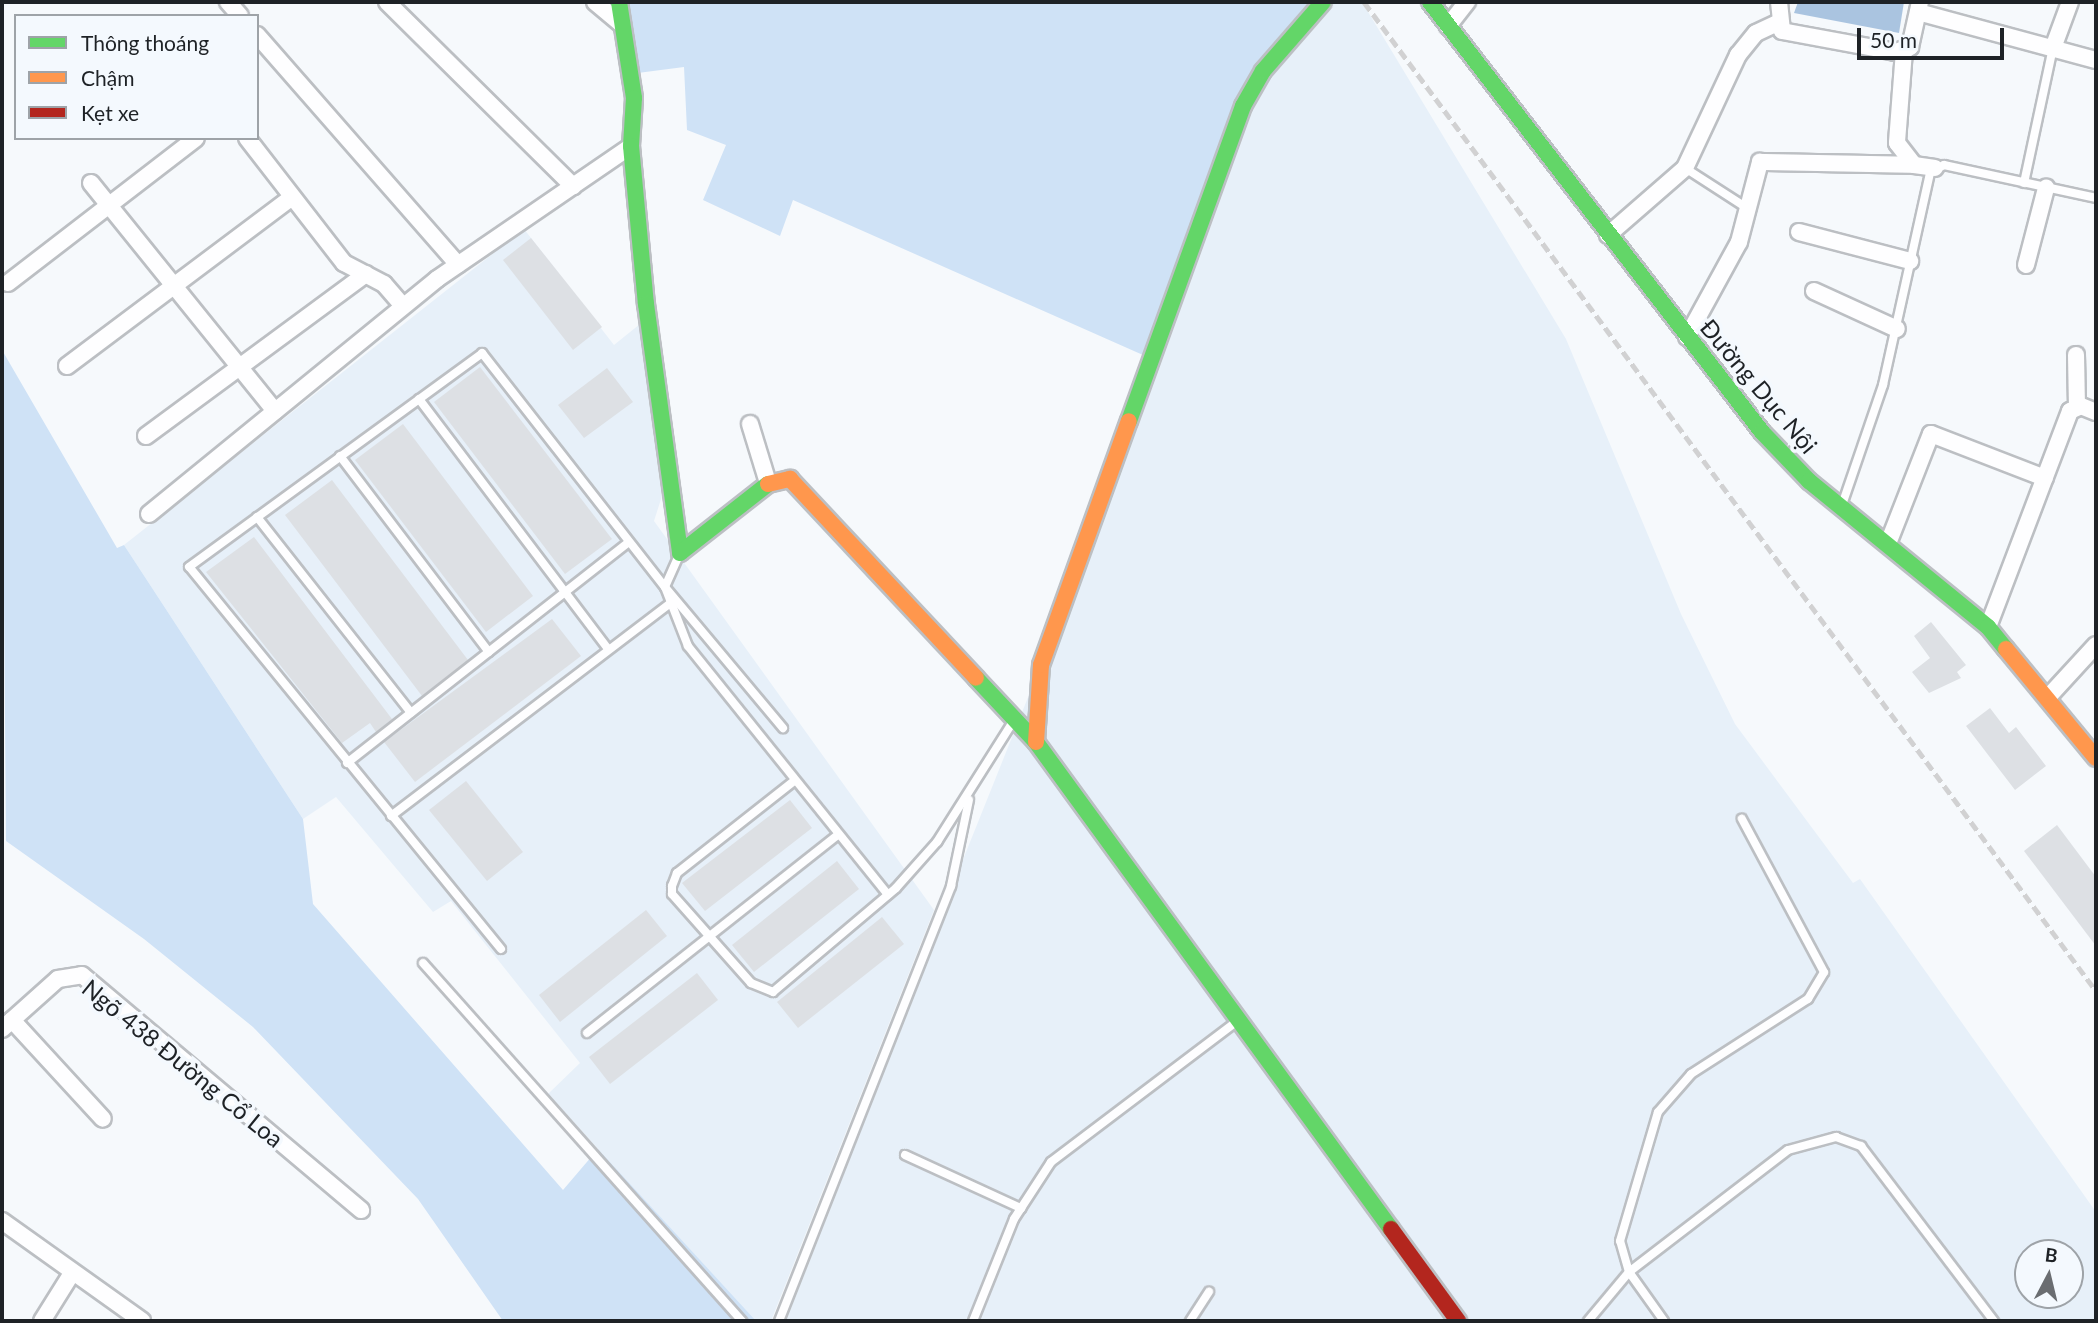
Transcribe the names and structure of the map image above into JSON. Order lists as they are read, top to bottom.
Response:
{
  "streets": {
    "street": ["Đường Dục Nội", "Ngõ 438 Đường Cổ Loa"]
  },
  "legend": ["Thông thoáng", "Chậm", "Kẹt xe"],
  "scale_bar": "50 m",
  "north": "top"
}
